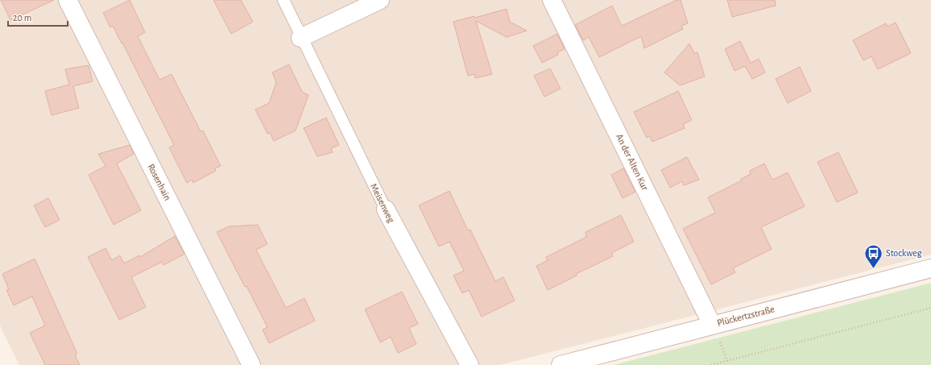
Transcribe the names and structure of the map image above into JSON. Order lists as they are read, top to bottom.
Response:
{
  "streets": {
    "street": [
      "An der Alten Kur",
      "Rosenhain",
      "Meisenweg",
      "Plückertzstraße"
    ]
  },
  "crossings": [
    ["An der Alten Kur", "Plückertzstraße"]
  ],
  "places": {
    "bus stop": ["Stockweg"]
  },
  "scale_bar": "20 m"
}
